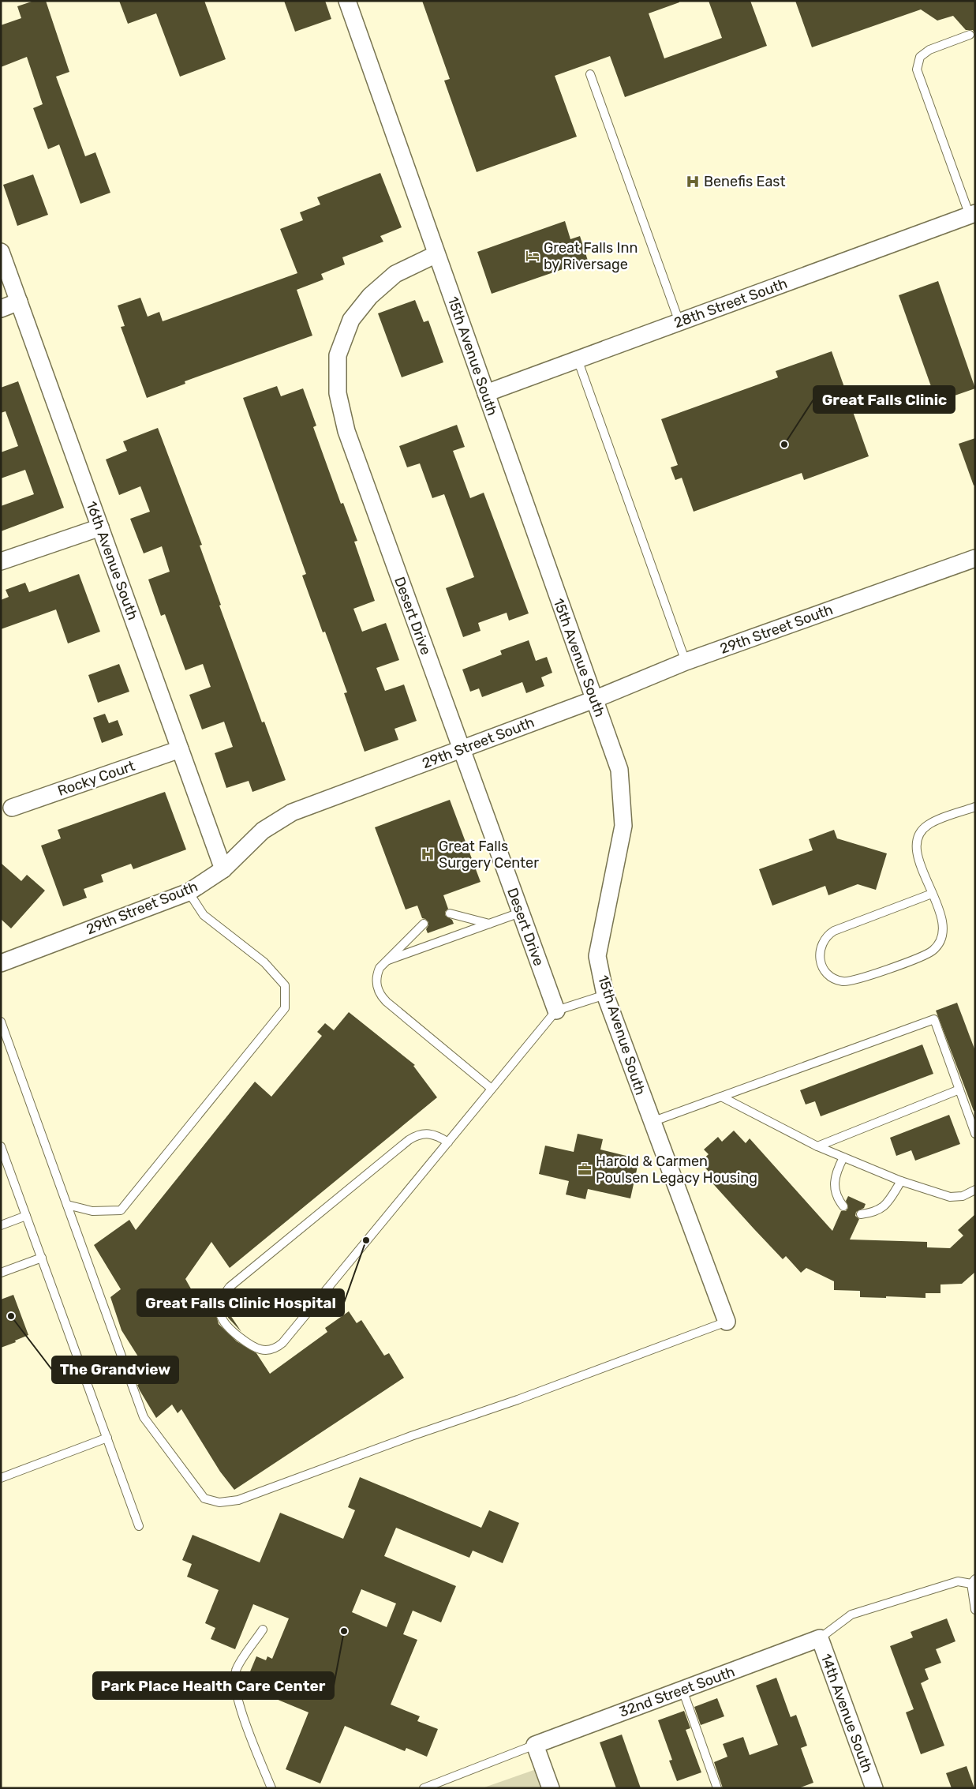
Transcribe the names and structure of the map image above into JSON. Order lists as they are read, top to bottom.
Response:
{
  "streets": {
    "street": [
      "28th Street South",
      "15th Avenue South",
      "16th Avenue South",
      "Desert Drive",
      "29th Street South",
      "Rocky Court",
      "32nd Street South",
      "14th Avenue South"
    ]
  },
  "crossings": [
    ["28th Street South", "15th Avenue South"],
    ["15th Avenue South", "Desert Drive"],
    ["15th Avenue South", "29th Street South"],
    ["16th Avenue South", "29th Street South"],
    ["16th Avenue South", "Rocky Court"],
    ["Desert Drive", "29th Street South"],
    ["32nd Street South", "14th Avenue South"]
  ],
  "places": {
    "hospital": ["Benefis East", "Great Falls Surgery Center"],
    "hotel": ["Great Falls Inn by Riversage"],
    "other": [
      "Great Falls Clinic",
      "Great Falls Clinic Hospital",
      "The Grandview",
      "Park Place Health Care Center"
    ],
    "office": ["Harold & Carmen Poulsen Legacy Housing"]
  }
}
